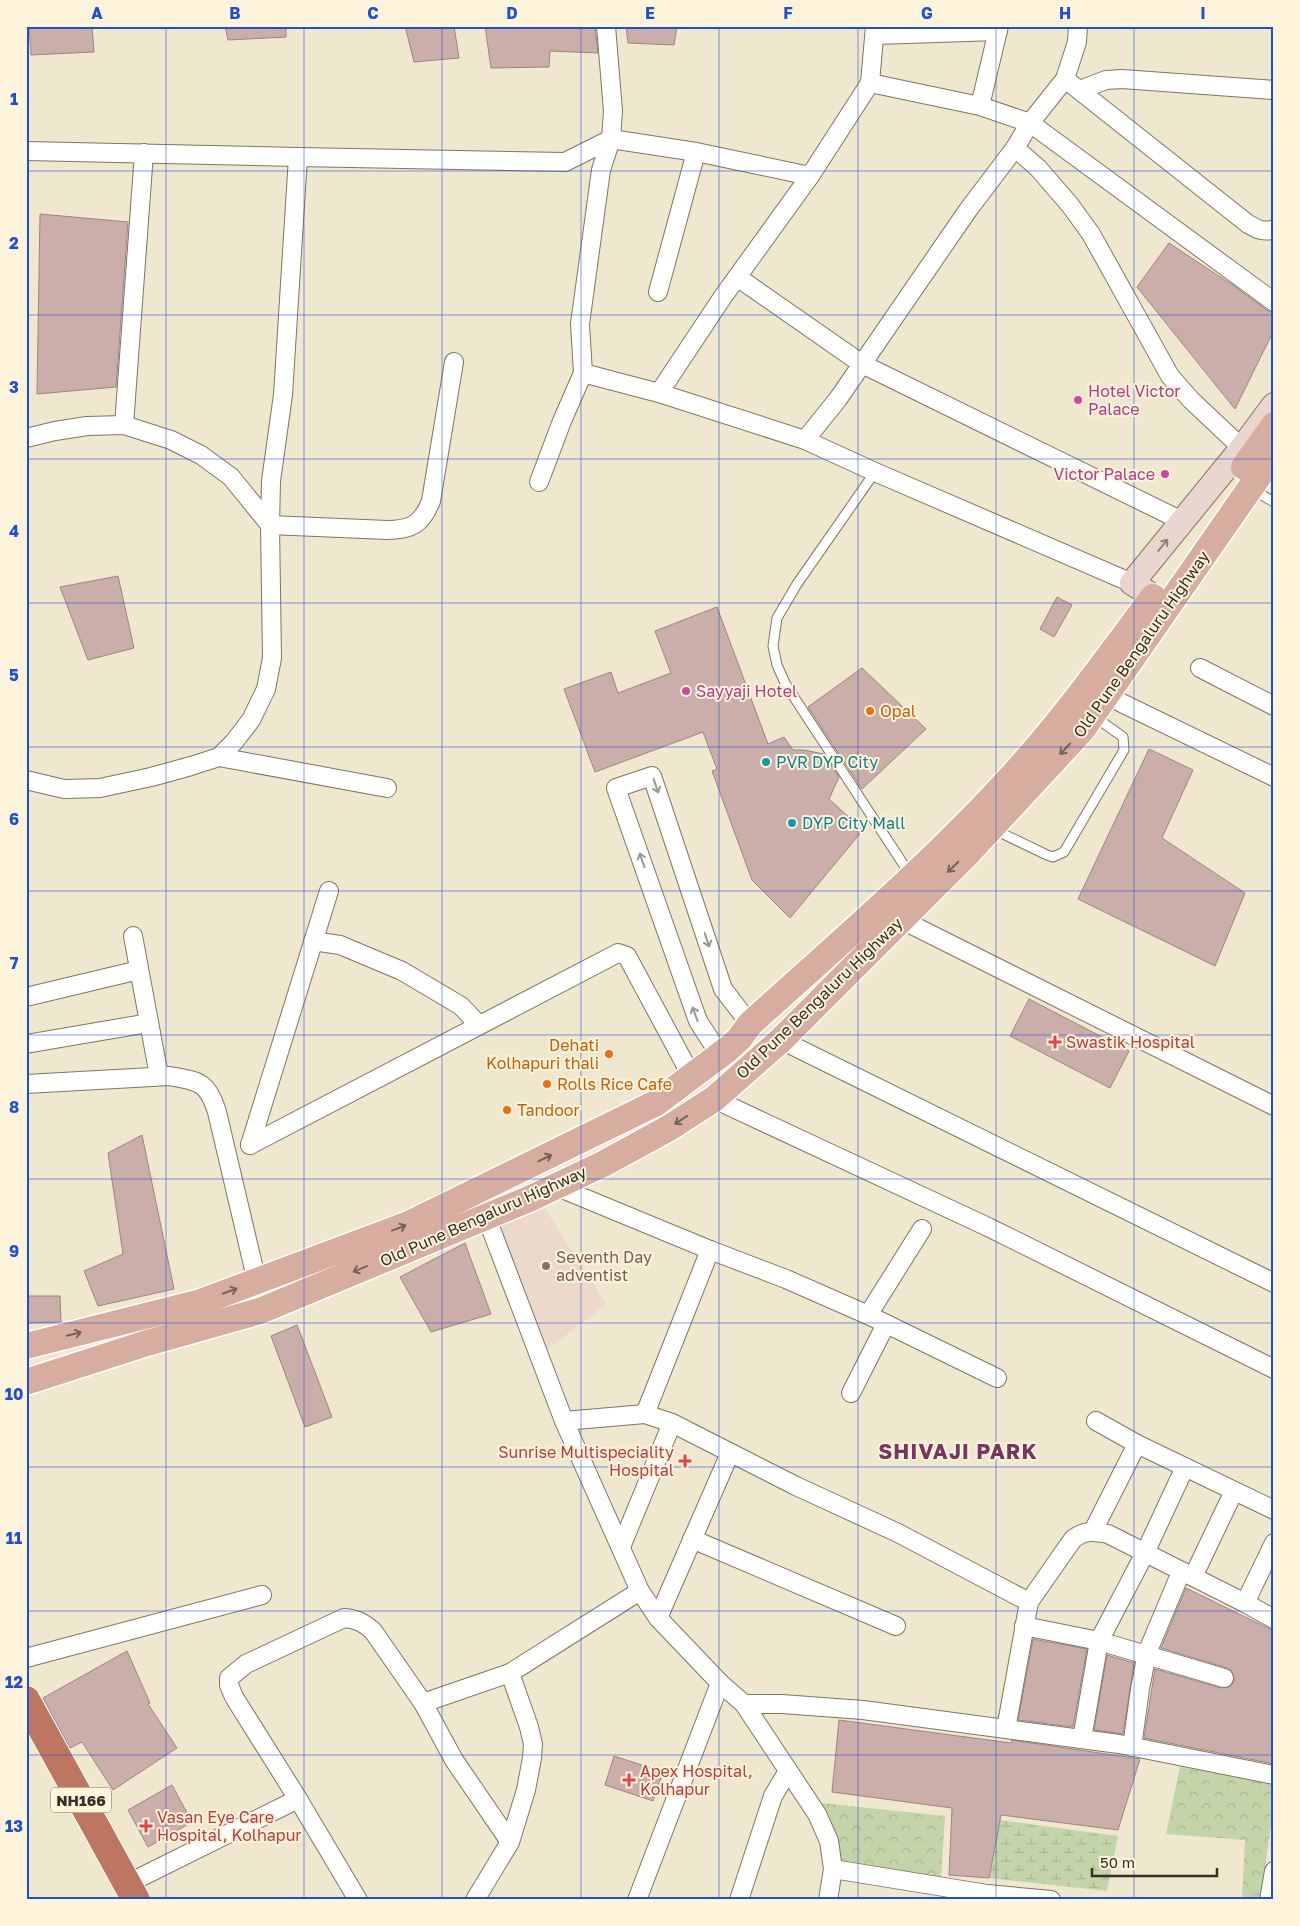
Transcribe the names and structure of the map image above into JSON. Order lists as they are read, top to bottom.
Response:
{
  "streets": {
    "highway": ["NH166"],
    "main road": ["Old Pune Bengaluru Highway"]
  },
  "districts": ["SHIVAJI PARK"],
  "places": {
    "other": [
      "Hotel Victor Palace",
      "Victor Palace",
      "Sayyaji Hotel",
      "Opal",
      "PVR DYP City",
      "DYP City Mall",
      "Dehati Kolhapuri thali",
      "Rolls Rice Cafe",
      "Tandoor",
      "Seventh Day adventist"
    ],
    "health": [
      "Swastik Hospital",
      "Sunrise Multispeciality Hospital",
      "Apex Hospital, Kolhapur",
      "Vasan Eye Care Hospital, Kolhapur"
    ]
  },
  "scale_bar": "50 m",
  "grid": {
    "columns": [
      "A",
      "B",
      "C",
      "D",
      "E",
      "F",
      "G",
      "H",
      "I"
    ],
    "rows": [
      "1",
      "2",
      "3",
      "4",
      "5",
      "6",
      "7",
      "8",
      "9",
      "10",
      "11",
      "12",
      "13"
    ]
  }
}
